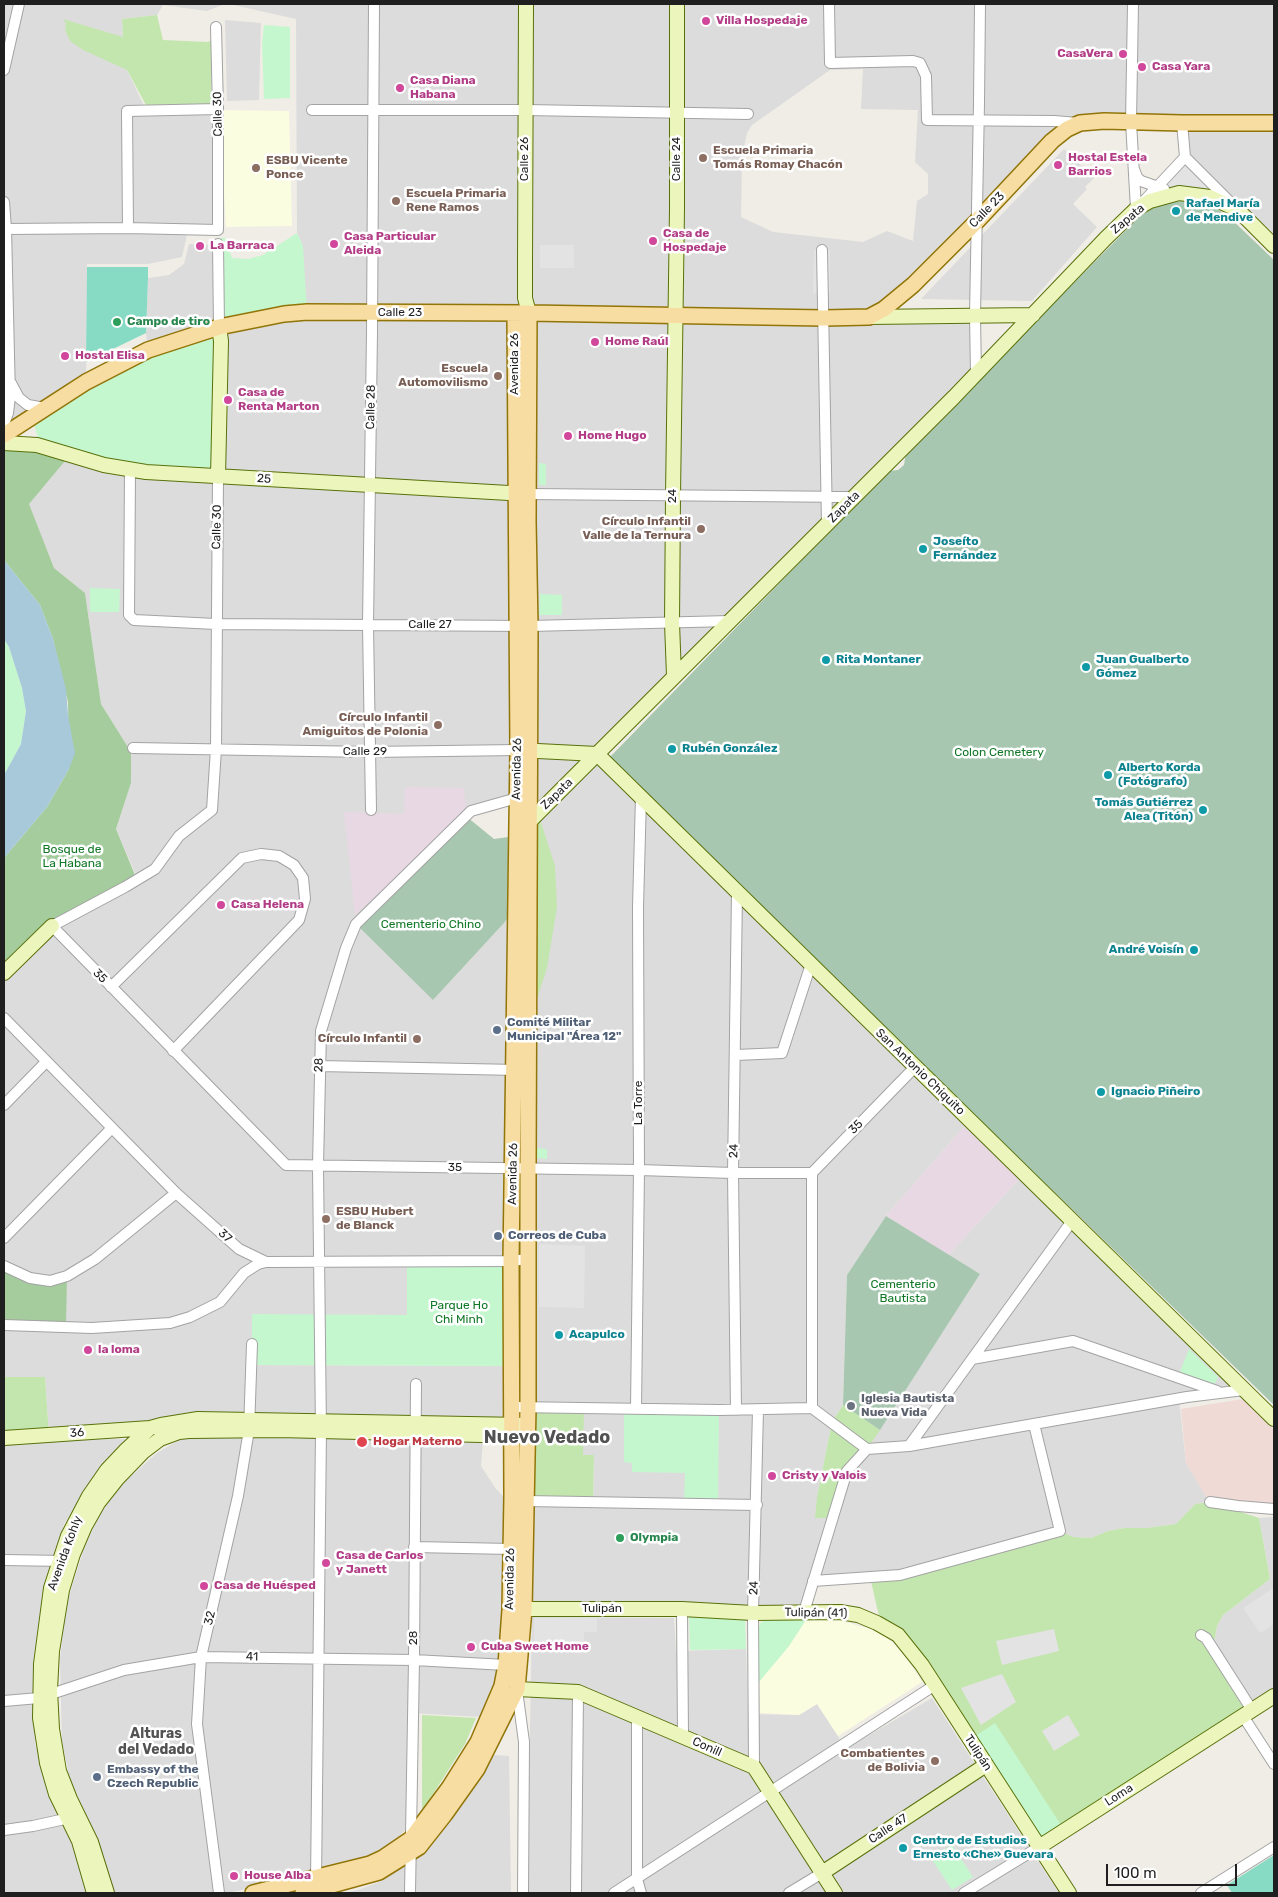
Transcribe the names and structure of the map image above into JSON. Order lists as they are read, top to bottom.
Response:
{
  "streets": {
    "main road": ["Calle 23", "Avenida 26"],
    "street": [
      "Calle 30",
      "Calle 26",
      "Calle 24",
      "Zapata",
      "Calle 28",
      "25",
      "24",
      "Calle 27",
      "Calle 29",
      "35",
      "28",
      "San Antonio Chiquito",
      "La Torre",
      "37",
      "36",
      "Avenida Kohly",
      "Tulipán",
      "Tulipán (41)",
      "32",
      "41",
      "Conill",
      "Loma",
      "Calle 47"
    ]
  },
  "crossings": [
    ["Calle 30", "Calle 23"],
    ["Calle 30", "25"],
    ["Calle 30", "Calle 27"],
    ["Calle 30", "Calle 29"],
    ["Calle 30", "35"],
    ["Calle 26", "Calle 23"],
    ["Calle 26", "Avenida 26"],
    ["Calle 24", "Calle 23"],
    ["Calle 24", "24"],
    ["Calle 23", "Avenida 26"],
    ["Calle 23", "Calle 28"],
    ["Calle 23", "24"],
    ["Zapata", "Avenida 26"],
    ["Zapata", "24"],
    ["Zapata", "Calle 27"],
    ["Zapata", "Calle 29"],
    ["Zapata", "San Antonio Chiquito"],
    ["Avenida 26", "25"],
    ["Avenida 26", "Calle 27"],
    ["Avenida 26", "Calle 29"],
    ["Avenida 26", "35"],
    ["Avenida 26", "28"],
    ["Avenida 26", "37"],
    ["Avenida 26", "Avenida Kohly"],
    ["Avenida 26", "Tulipán"],
    ["Avenida 26", "41"],
    ["Avenida 26", "Conill"],
    ["Calle 28", "25"],
    ["Calle 28", "Calle 27"],
    ["Calle 28", "Calle 29"],
    ["25", "Calle 27"],
    ["24", "Calle 27"],
    ["24", "35"],
    ["24", "San Antonio Chiquito"],
    ["24", "Tulipán"],
    ["24", "Tulipán (41)"],
    ["24", "Conill"],
    ["Calle 29", "San Antonio Chiquito"],
    ["35", "28"],
    ["35", "San Antonio Chiquito"],
    ["35", "La Torre"],
    ["28", "37"],
    ["28", "Avenida Kohly"],
    ["28", "41"],
    ["San Antonio Chiquito", "La Torre"],
    ["36", "Avenida Kohly"],
    ["Avenida Kohly", "32"],
    ["Avenida Kohly", "41"],
    ["Tulipán", "Tulipán (41)"],
    ["Tulipán", "Loma"],
    ["Tulipán", "Calle 47"],
    ["32", "41"]
  ],
  "districts": ["Nuevo Vedado", "Alturas del Vedado"],
  "parks": [
    "Colon Cemetery",
    "Bosque de La Habana",
    "Cementerio Chino",
    "Cementerio Bautista",
    "Parque Ho Chi Minh"
  ],
  "places": [
    "Villa Hospedaje",
    "CasaVera",
    "Casa Yara",
    "Casa Diana Habana",
    "Escuela Primaria Tomás Romay Chacón",
    "Hostal Estela Barrios",
    "ESBU Vicente Ponce",
    "Escuela Primaria Rene Ramos",
    "Rafael María de Mendive",
    "Casa de Hospedaje",
    "Casa Particular Aleida",
    "La Barraca",
    "Campo de tiro",
    "Home Raúl",
    "Hostal Elisa",
    "Escuela Automovilismo",
    "Casa de Renta Marton",
    "Home Hugo",
    "Círculo Infantil Valle de la Ternura",
    "Joseíto Fernández",
    "Rita Montaner",
    "Juan Gualberto Gómez",
    "Círculo Infantil Amiguitos de Polonia",
    "Rubén González",
    "Alberto Korda (Fotógrafo)",
    "Tomás Gutiérrez Alea (Titón)",
    "Casa Helena",
    "André Voisín",
    "Comité Militar Municipal \"Área 12\"",
    "Círculo Infantil",
    "Ignacio Piñeiro",
    "ESBU Hubert de Blanck",
    "Correos de Cuba",
    "Acapulco",
    "la loma",
    "Iglesia Bautista Nueva Vida",
    "Hogar Materno",
    "Cristy y Valois",
    "Olympia",
    "Casa de Carlos y Janett",
    "Casa de Huésped",
    "Cuba Sweet Home",
    "Combatientes de Bolivia",
    "Embassy of the Czech Republic",
    "Centro de Estudios Ernesto «Che» Guevara",
    "House Alba"
  ],
  "scale_bar": "100 m"
}
